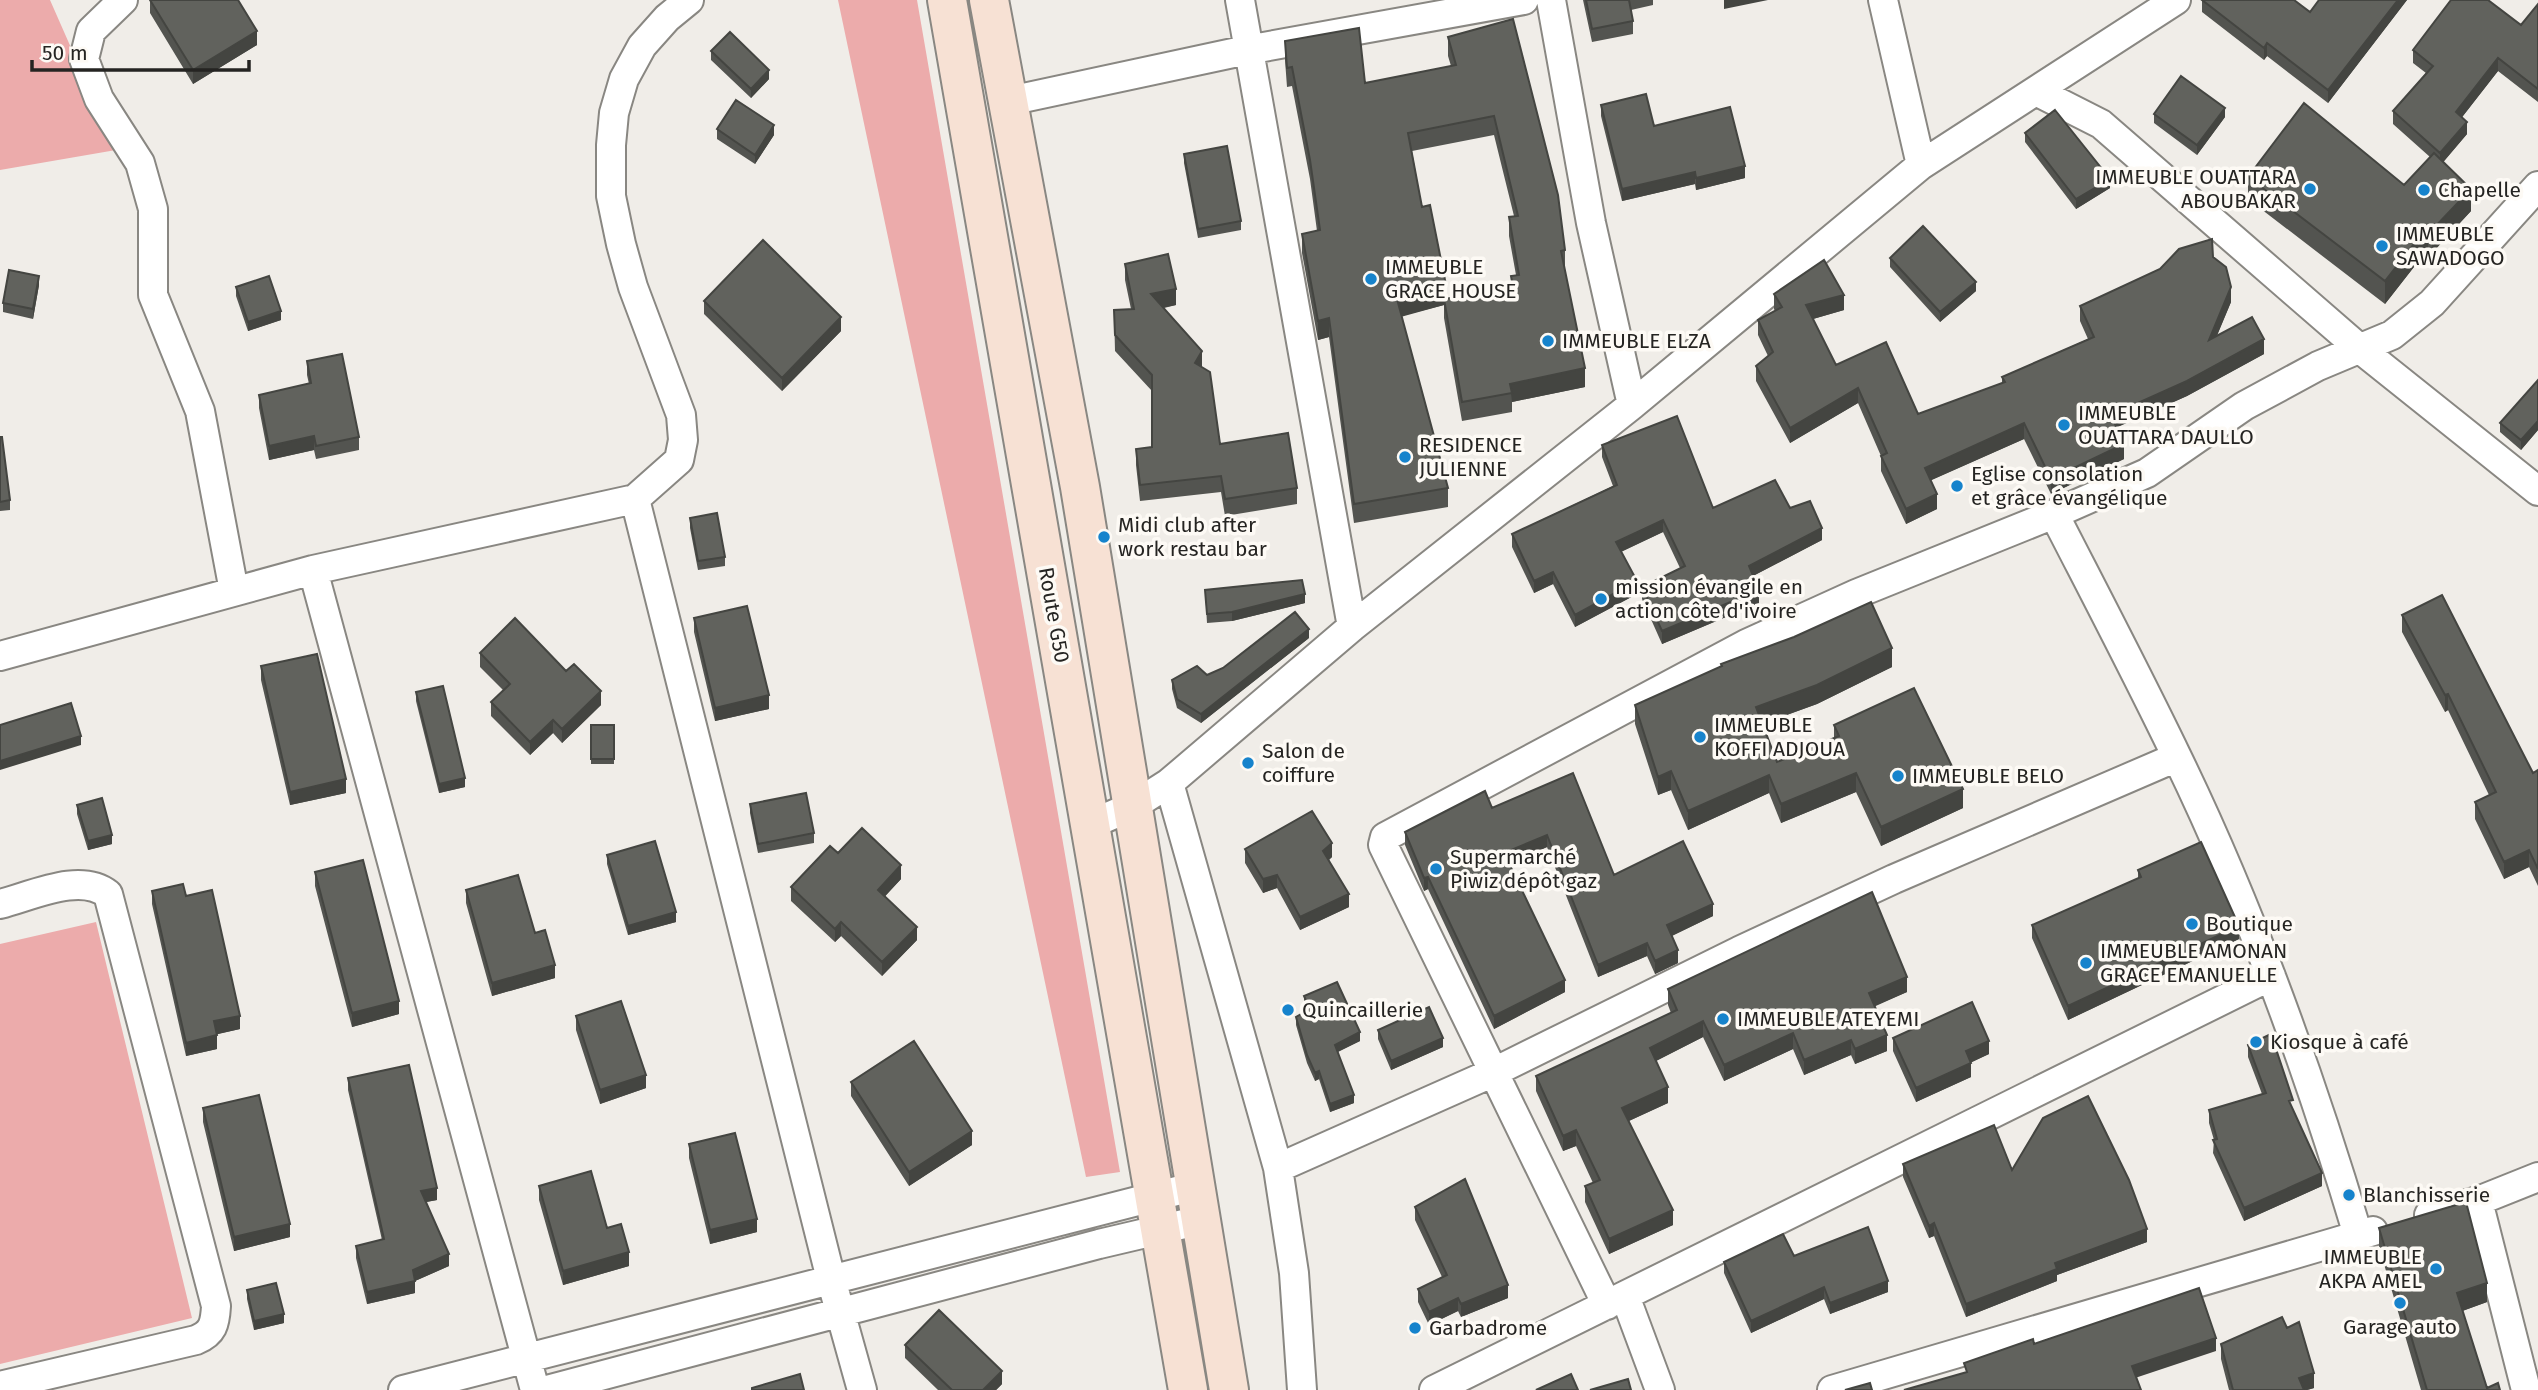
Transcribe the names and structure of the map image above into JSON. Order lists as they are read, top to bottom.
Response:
{
  "streets": {
    "street": ["Route G50"]
  },
  "places": [
    "IMMEUBLE OUATTARA ABOUBAKAR",
    "Chapelle",
    "IMMEUBLE SAWADOGO",
    "IMMEUBLE GRACE HOUSE",
    "IMMEUBLE ELZA",
    "IMMEUBLE OUATTARA DAULLO",
    "RESIDENCE JULIENNE",
    "Eglise consolation et grâce évangélique",
    "Midi club after work restau bar",
    "mission évangile en action côte d'ivoire",
    "IMMEUBLE KOFFI ADJOUA",
    "Salon de coiffure",
    "IMMEUBLE BELO",
    "Supermarché Piwiz dépôt gaz",
    "Boutique",
    "IMMEUBLE AMONAN GRACE EMANUELLE",
    "Quincaillerie",
    "IMMEUBLE ATEYEMI",
    "Kiosque à café",
    "Blanchisserie",
    "IMMEUBLE AKPA AMEL",
    "Garage auto",
    "Garbadrome"
  ],
  "scale_bar": "50 m"
}
